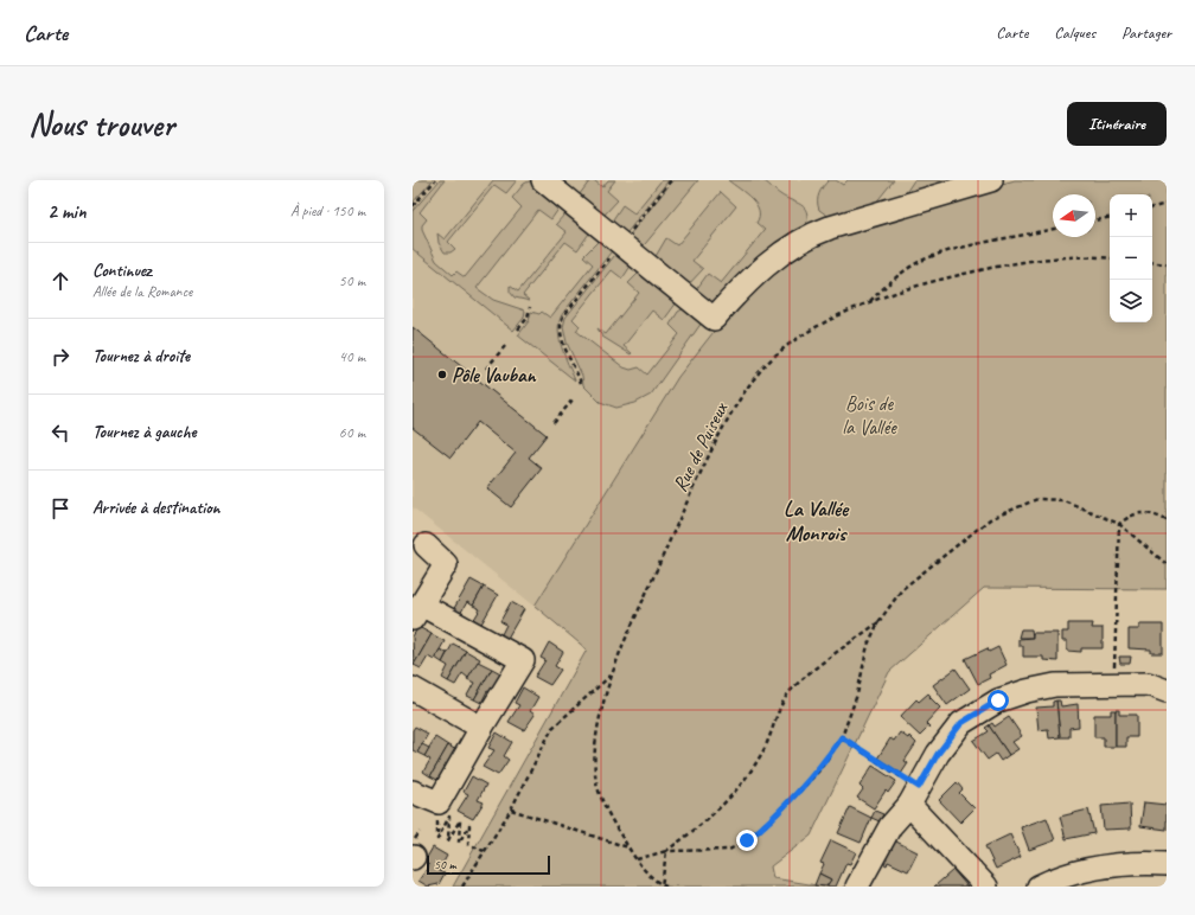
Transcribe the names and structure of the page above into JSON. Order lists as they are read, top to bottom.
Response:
{
  "streets": {
    "path": ["Rue de Puiseux"]
  },
  "districts": ["La Vallée Monrois"],
  "parks": ["Bois de la Vallée"],
  "places": ["Pôle Vauban"],
  "scale_bar": "50 m",
  "north": "left",
  "page": {
    "header": "Carte",
    "nav": ["Carte", "Calques", "Partager"],
    "buttons": "Itinéraire",
    "title": "Nous trouver",
    "heading": ["2 min", "À pied · 150 m"],
    "map_buttons": ["+", "−"],
    "list": [
      ["Continuez", "Allée de la Romance", "50 m"],
      ["Tournez à droite", "40 m"],
      ["Tournez à gauche", "60 m"],
      "Arrivée à destination"
    ],
    "scale": "50 m"
  }
}
